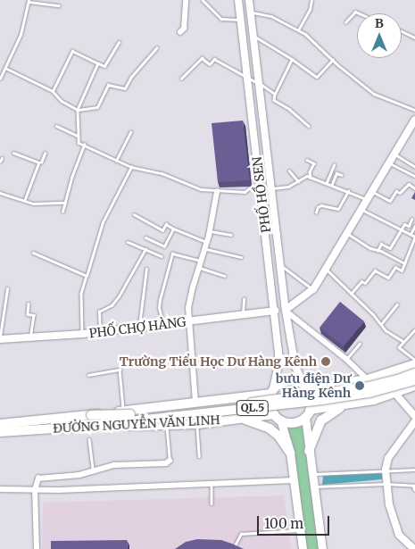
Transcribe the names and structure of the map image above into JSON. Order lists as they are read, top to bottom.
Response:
{
  "streets": {
    "highway": ["QL.5", "ĐƯỜNG NGUYỄN VĂN LINH"],
    "main road": ["PHỐ HỒ SEN", "PHỐ CHỢ HÀNG"]
  },
  "crossings": [
    ["PHỐ HỒ SEN", "PHỐ CHỢ HÀNG"],
    ["PHỐ HỒ SEN", "ĐƯỜNG NGUYỄN VĂN LINH"],
    ["QL.5", "ĐƯỜNG NGUYỄN VĂN LINH"]
  ],
  "places": ["Trường Tiểu Học Dư Hàng Kênh", "bưu điện Dư Hàng Kênh"],
  "scale_bar": "100 m",
  "north": "top"
}
